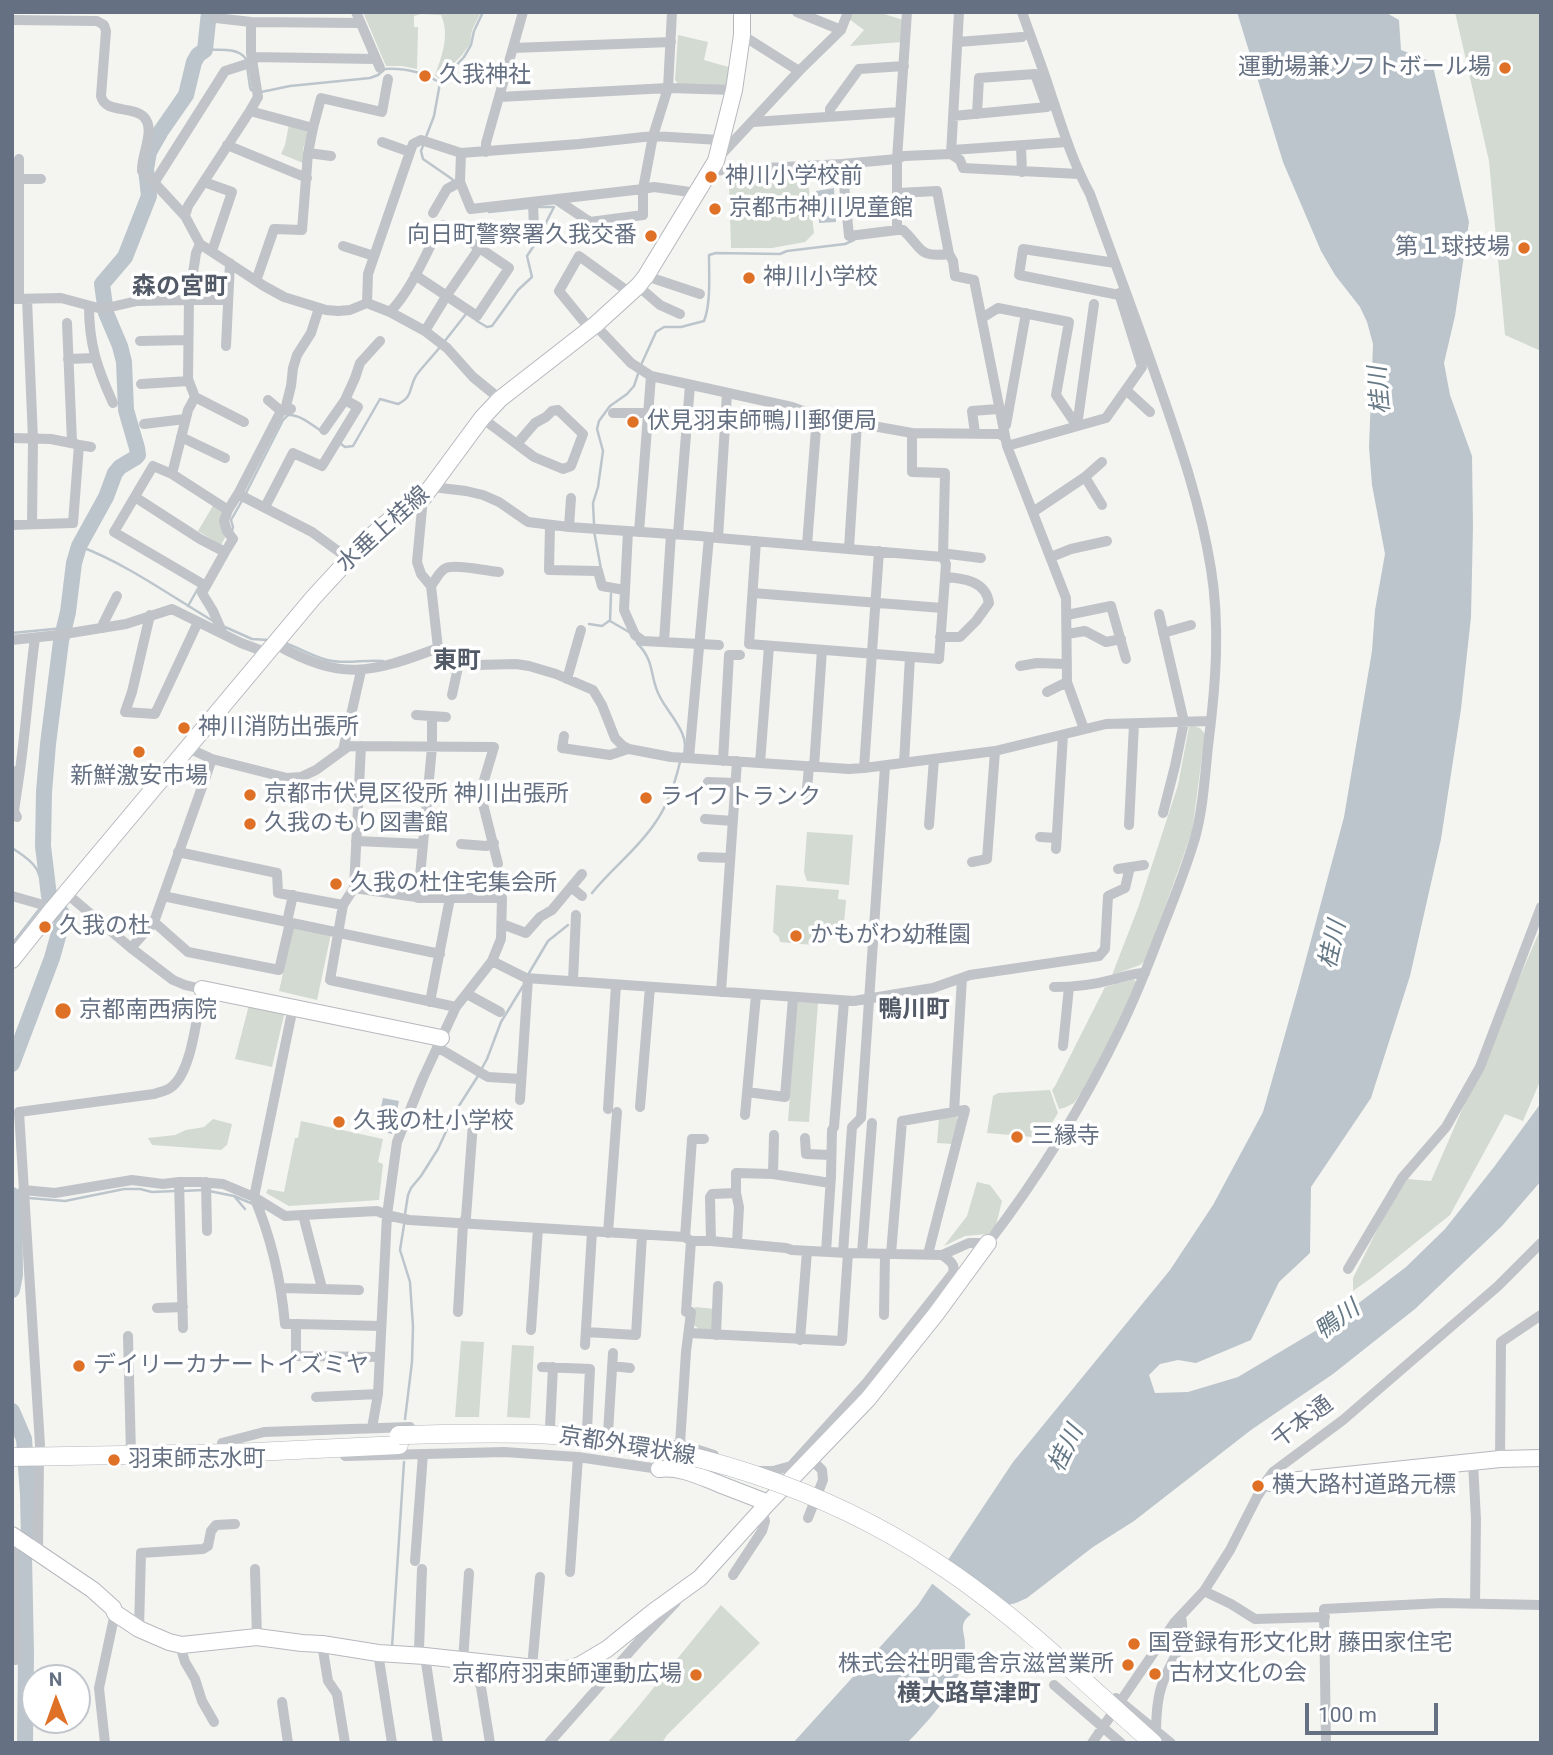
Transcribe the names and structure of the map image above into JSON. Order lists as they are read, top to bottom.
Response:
{
  "streets": {
    "main road": ["水垂上桂線", "京都外環状線"],
    "street": ["千本通"]
  },
  "districts": [
    "森の宮町",
    "東町",
    "鴨川町",
    "横大路草津町"
  ],
  "water": ["桂川", "鴨川"],
  "places": [
    "運動場兼ソフトボール場",
    "久我神社",
    "神川小学校前",
    "京都市神川児童館",
    "向日町警察署久我交番",
    "第１球技場",
    "神川小学校",
    "伏見羽束師鴨川郵便局",
    "神川消防出張所",
    "新鮮激安市場",
    "京都市伏見区役所 神川出張所",
    "ライフトランク",
    "久我のもり図書館",
    "久我の杜住宅集会所",
    "久我の杜",
    "かもがわ幼稚園",
    "京都南西病院",
    "久我の杜小学校",
    "三縁寺",
    "デイリーカナートイズミヤ",
    "羽束師志水町",
    "横大路村道路元標",
    "国登録有形文化財 藤田家住宅",
    "株式会社明電舎京滋営業所",
    "古材文化の会",
    "京都府羽束師運動広場"
  ],
  "scale_bar": "100 m",
  "north": "top"
}
